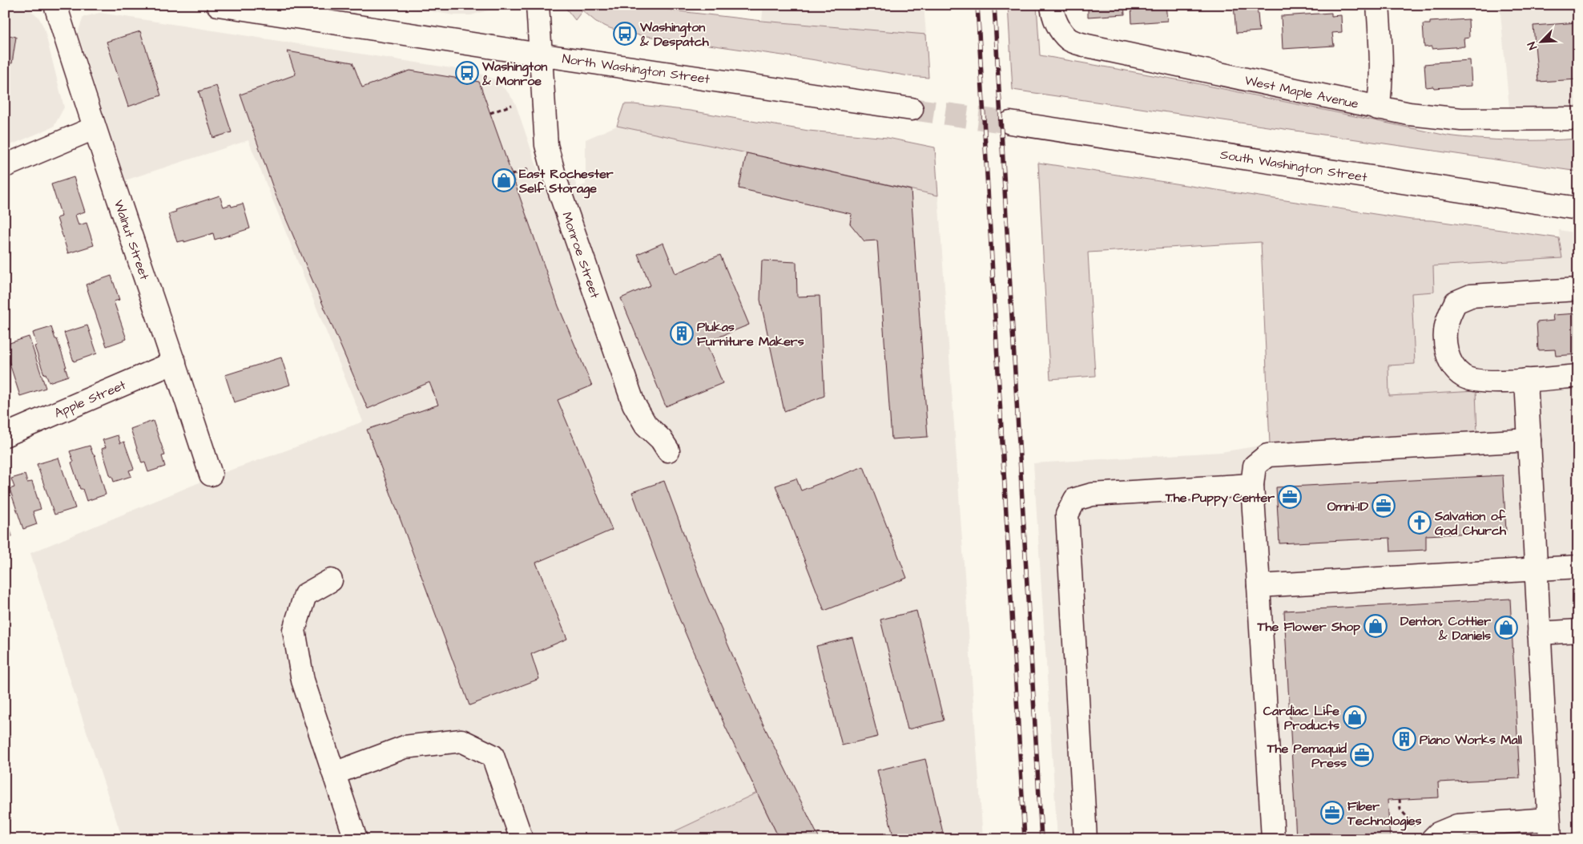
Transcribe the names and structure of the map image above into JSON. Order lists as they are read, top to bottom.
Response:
{
  "streets": {
    "street": [
      "North Washington Street",
      "West Maple Avenue",
      "South Washington Street",
      "Walnut Street",
      "Monroe Street",
      "Apple Street"
    ]
  },
  "crossings": [
    ["North Washington Street", "Monroe Street"],
    ["Walnut Street", "Apple Street"]
  ],
  "places": {
    "bus stop": ["Washington & Despatch", "Washington & Monroe"],
    "shop": [
      "East Rochester Self Storage",
      "The Flower Shop",
      "Denton, Cottier & Daniels",
      "Cardiac Life Products"
    ],
    "building": ["Plukas Furniture Makers", "Piano Works Mall"],
    "office": [
      "The Puppy Center",
      "Omni-ID",
      "The Pemaquid Press",
      "Fiber Technologies"
    ],
    "church": ["Salvation of God Church"]
  },
  "north": "bottom left"
}
